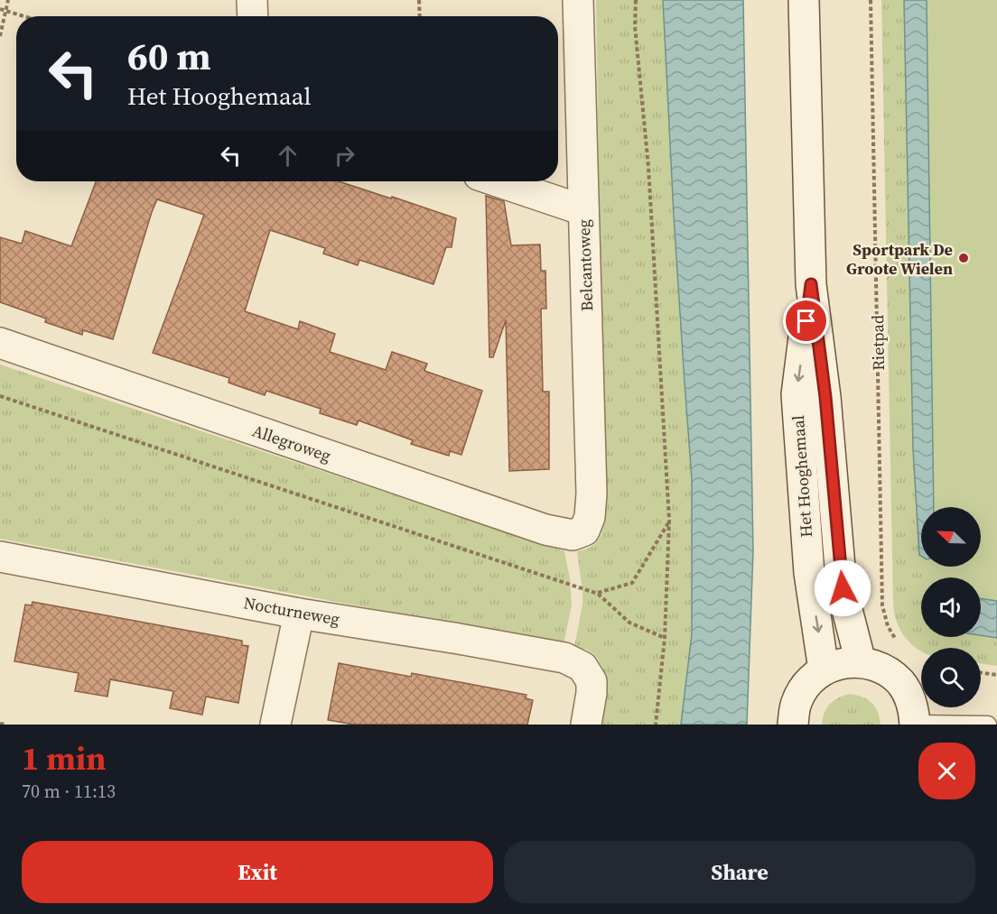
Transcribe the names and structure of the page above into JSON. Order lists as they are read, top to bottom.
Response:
{
  "streets": {
    "street": [
      "Belcantoweg",
      "Allegroweg",
      "Het Hooghemaal",
      "Nocturneweg"
    ],
    "path": ["Rietpad"]
  },
  "crossings": [
    ["Belcantoweg", "Allegroweg"]
  ],
  "places": ["Sportpark De Groote Wielen"],
  "north": "top left",
  "page": {
    "turn": ["60 m", "Het Hooghemaal"],
    "heading": ["1 min", "70 m · 11:13"],
    "buttons": ["Exit", "Share"]
  }
}
